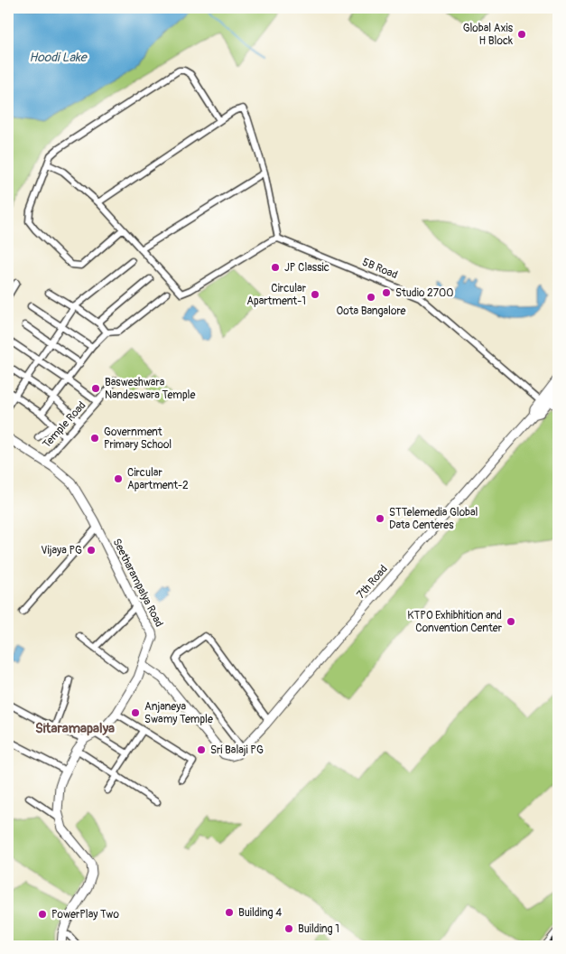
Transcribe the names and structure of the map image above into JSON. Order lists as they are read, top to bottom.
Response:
{
  "streets": {
    "street": [
      "5B Road",
      "Temple Road",
      "7th Road",
      "Seetharampalya Road"
    ]
  },
  "crossings": [
    ["5B Road", "7th Road"],
    ["Temple Road", "Seetharampalya Road"],
    ["7th Road", "Seetharampalya Road"]
  ],
  "districts": ["Sitaramapalya"],
  "water": ["Hoodi Lake"],
  "places": [
    "Global Axis H Block",
    "JP Classic",
    "Studio 2700",
    "Circular Apartment-1",
    "Oota Bangalore",
    "Basweshwara Nandeswara Temple",
    "Government Primary School",
    "Circular Apartment-2",
    "STTelemedia Global Data Centeres",
    "Vijaya PG",
    "KTPO Exhibhition and Convention Center",
    "Anjaneya Swamy Temple",
    "Sri Balaji PG",
    "Building 4",
    "PowerPlay Two",
    "Building 1"
  ]
}
